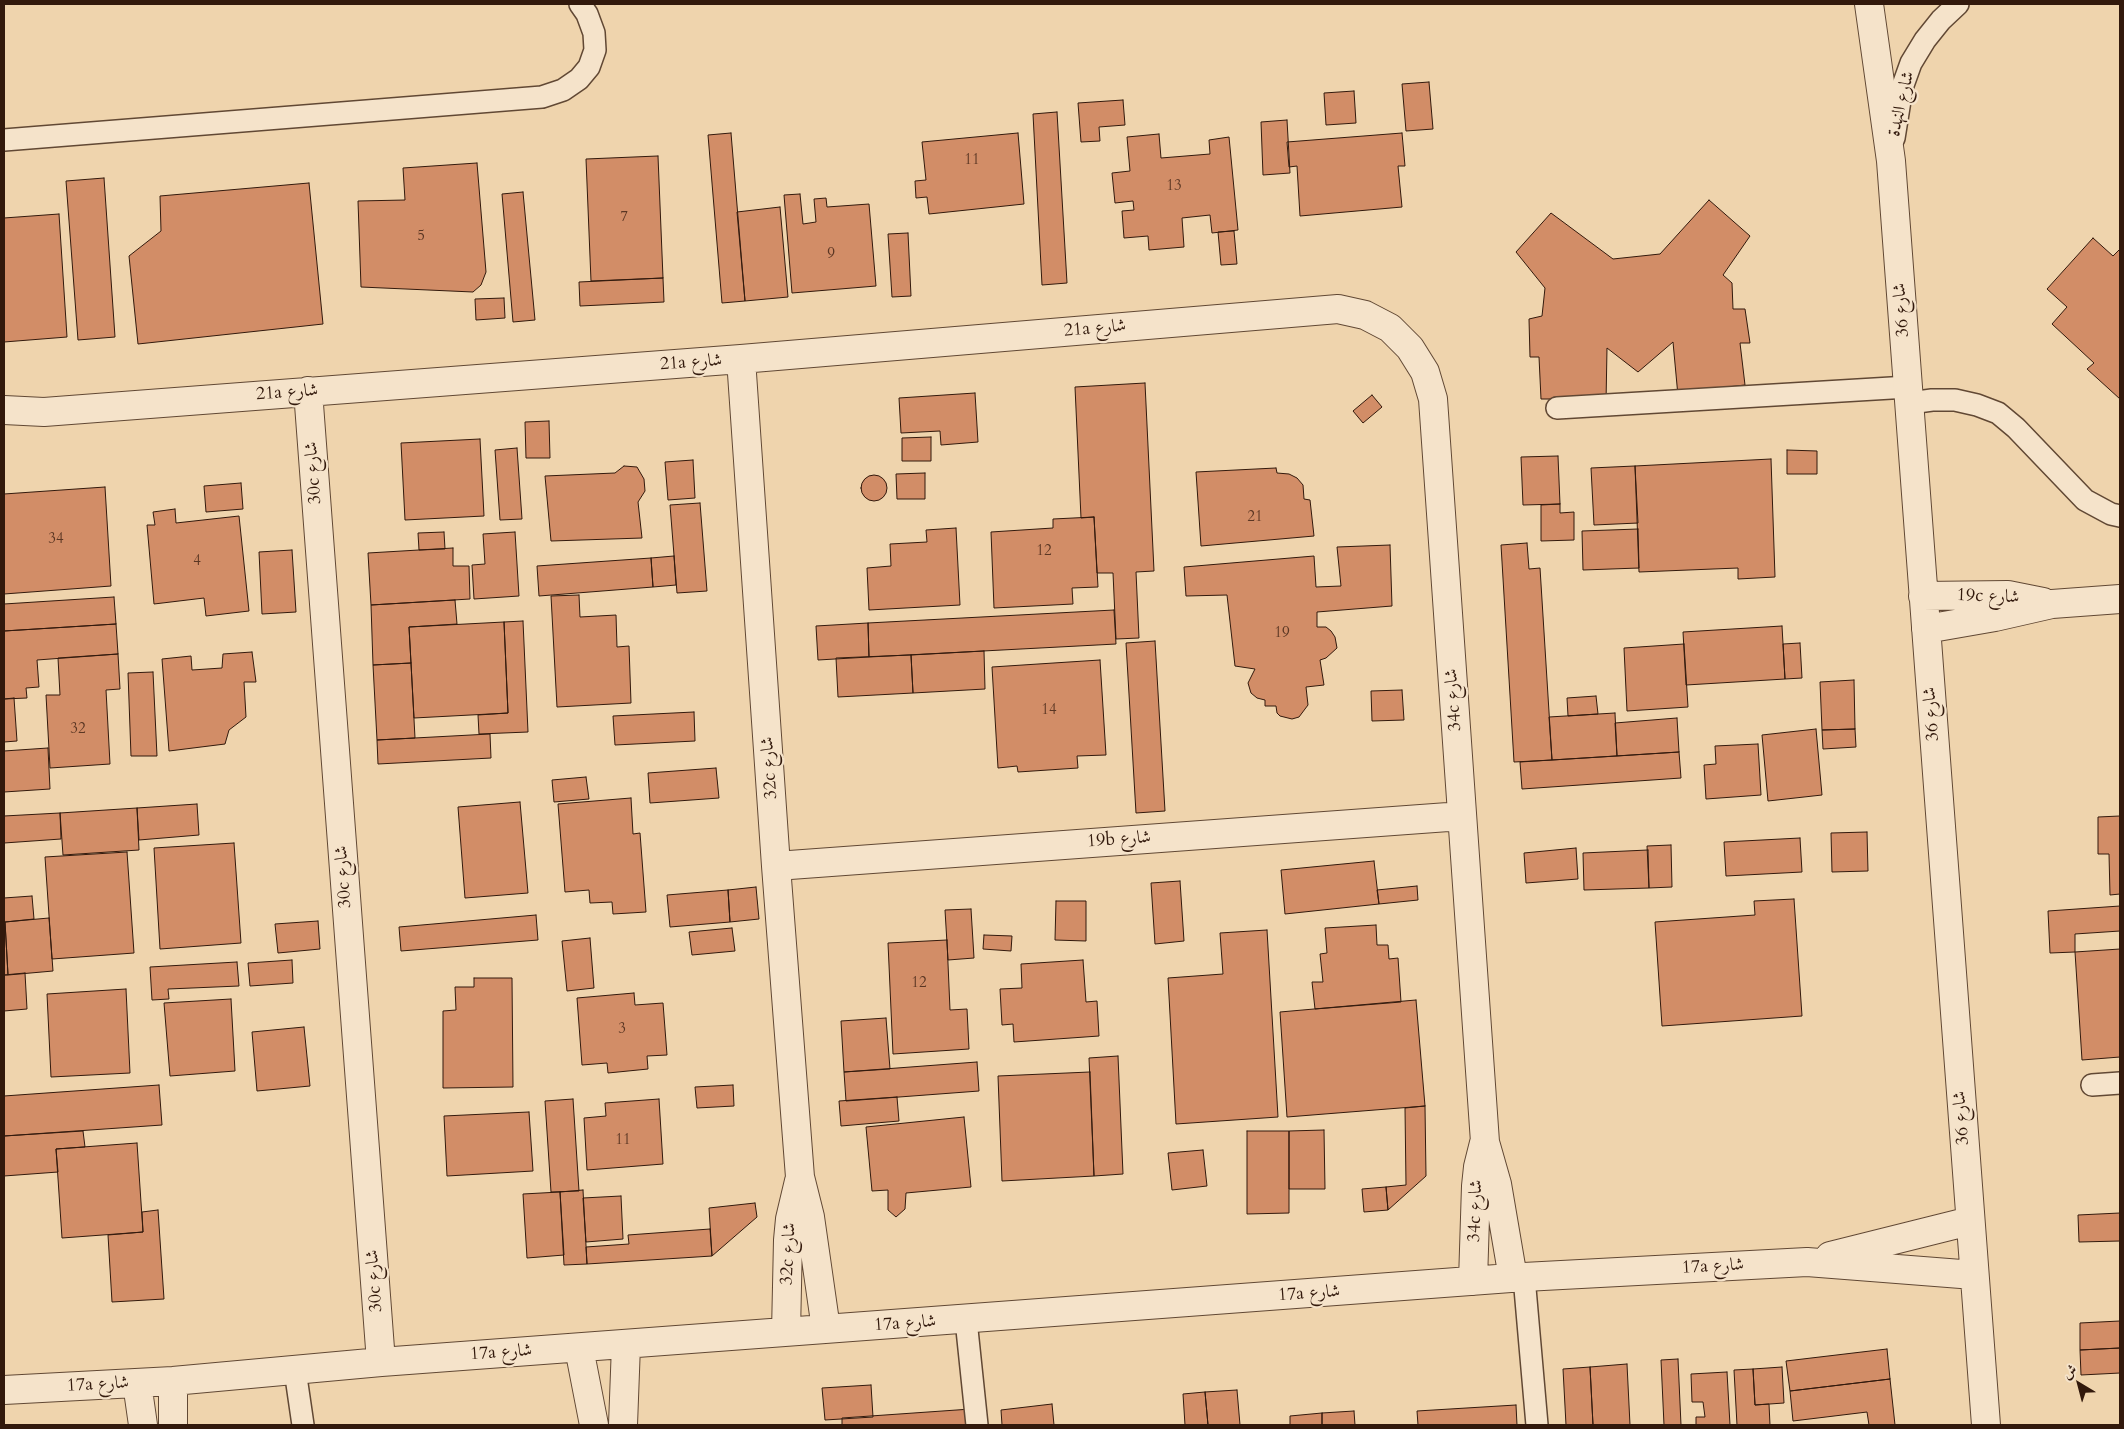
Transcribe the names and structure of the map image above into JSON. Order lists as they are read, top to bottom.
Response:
{
  "streets": {
    "street": [
      "شارع 36",
      "21a شارع",
      "30c شارع",
      "19c شارع",
      "34c شارع",
      "32c شارع",
      "19b شارع",
      "17a شارع"
    ],
    "lane": ["شارع النهدة"]
  },
  "crossings": [
    ["شارع النهدة", "شارع 36"],
    ["شارع 36", "19c شارع"],
    ["شارع 36", "17a شارع"],
    ["21a شارع", "30c شارع"],
    ["21a شارع", "34c شارع"],
    ["21a شارع", "32c شارع"],
    ["30c شارع", "17a شارع"],
    ["34c شارع", "19b شارع"],
    ["34c شارع", "17a شارع"],
    ["32c شارع", "19b شارع"],
    ["32c شارع", "17a شارع"]
  ],
  "house_numbers": [
    "11",
    "13",
    "7",
    "5",
    "9",
    "21",
    "34",
    "12",
    "4",
    "19",
    "14",
    "32",
    "12",
    "3",
    "11"
  ],
  "north": "top left"
}
